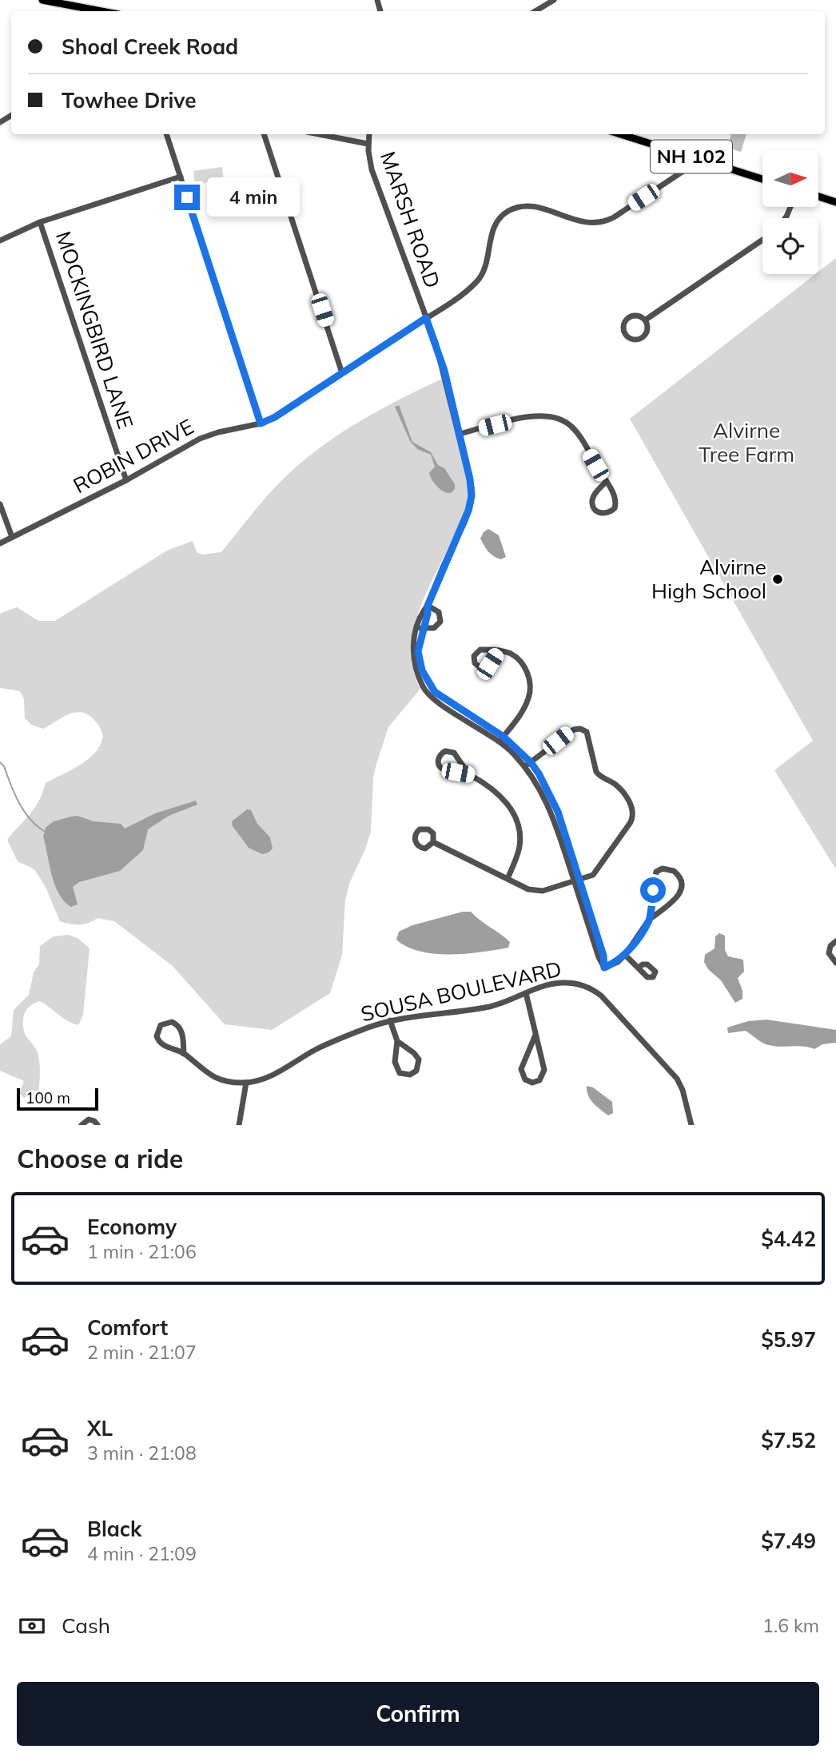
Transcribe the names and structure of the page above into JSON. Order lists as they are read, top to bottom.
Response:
{
  "streets": {
    "main road": ["NH 102"],
    "street": [
      "MARSH ROAD",
      "MOCKINGBIRD LANE",
      "ROBIN DRIVE",
      "SOUSA BOULEVARD"
    ]
  },
  "crossings": [
    ["NH 102", "ROBIN DRIVE"],
    ["MARSH ROAD", "ROBIN DRIVE"],
    ["MOCKINGBIRD LANE", "ROBIN DRIVE"]
  ],
  "parks": ["Alvirne Tree Farm"],
  "places": ["Alvirne High School"],
  "scale_bar": "100 m",
  "north": "right",
  "page": {
    "banner": ["Shoal Creek Road", "Towhee Drive"],
    "bubble": "4 min",
    "scale": "100 m",
    "heading": "Choose a ride",
    "list": [
      {
        "name": "Economy",
        "note": "1 min · 21:06",
        "value": "$4.42"
      },
      {
        "name": "Comfort",
        "note": "2 min · 21:07",
        "value": "$5.97"
      },
      {
        "name": "XL",
        "note": "3 min · 21:08",
        "value": "$7.52"
      },
      {
        "name": "Black",
        "note": "4 min · 21:09",
        "value": "$7.49"
      }
    ],
    "pay": ["Cash", "1.6 km"],
    "buttons": "Confirm"
  }
}
